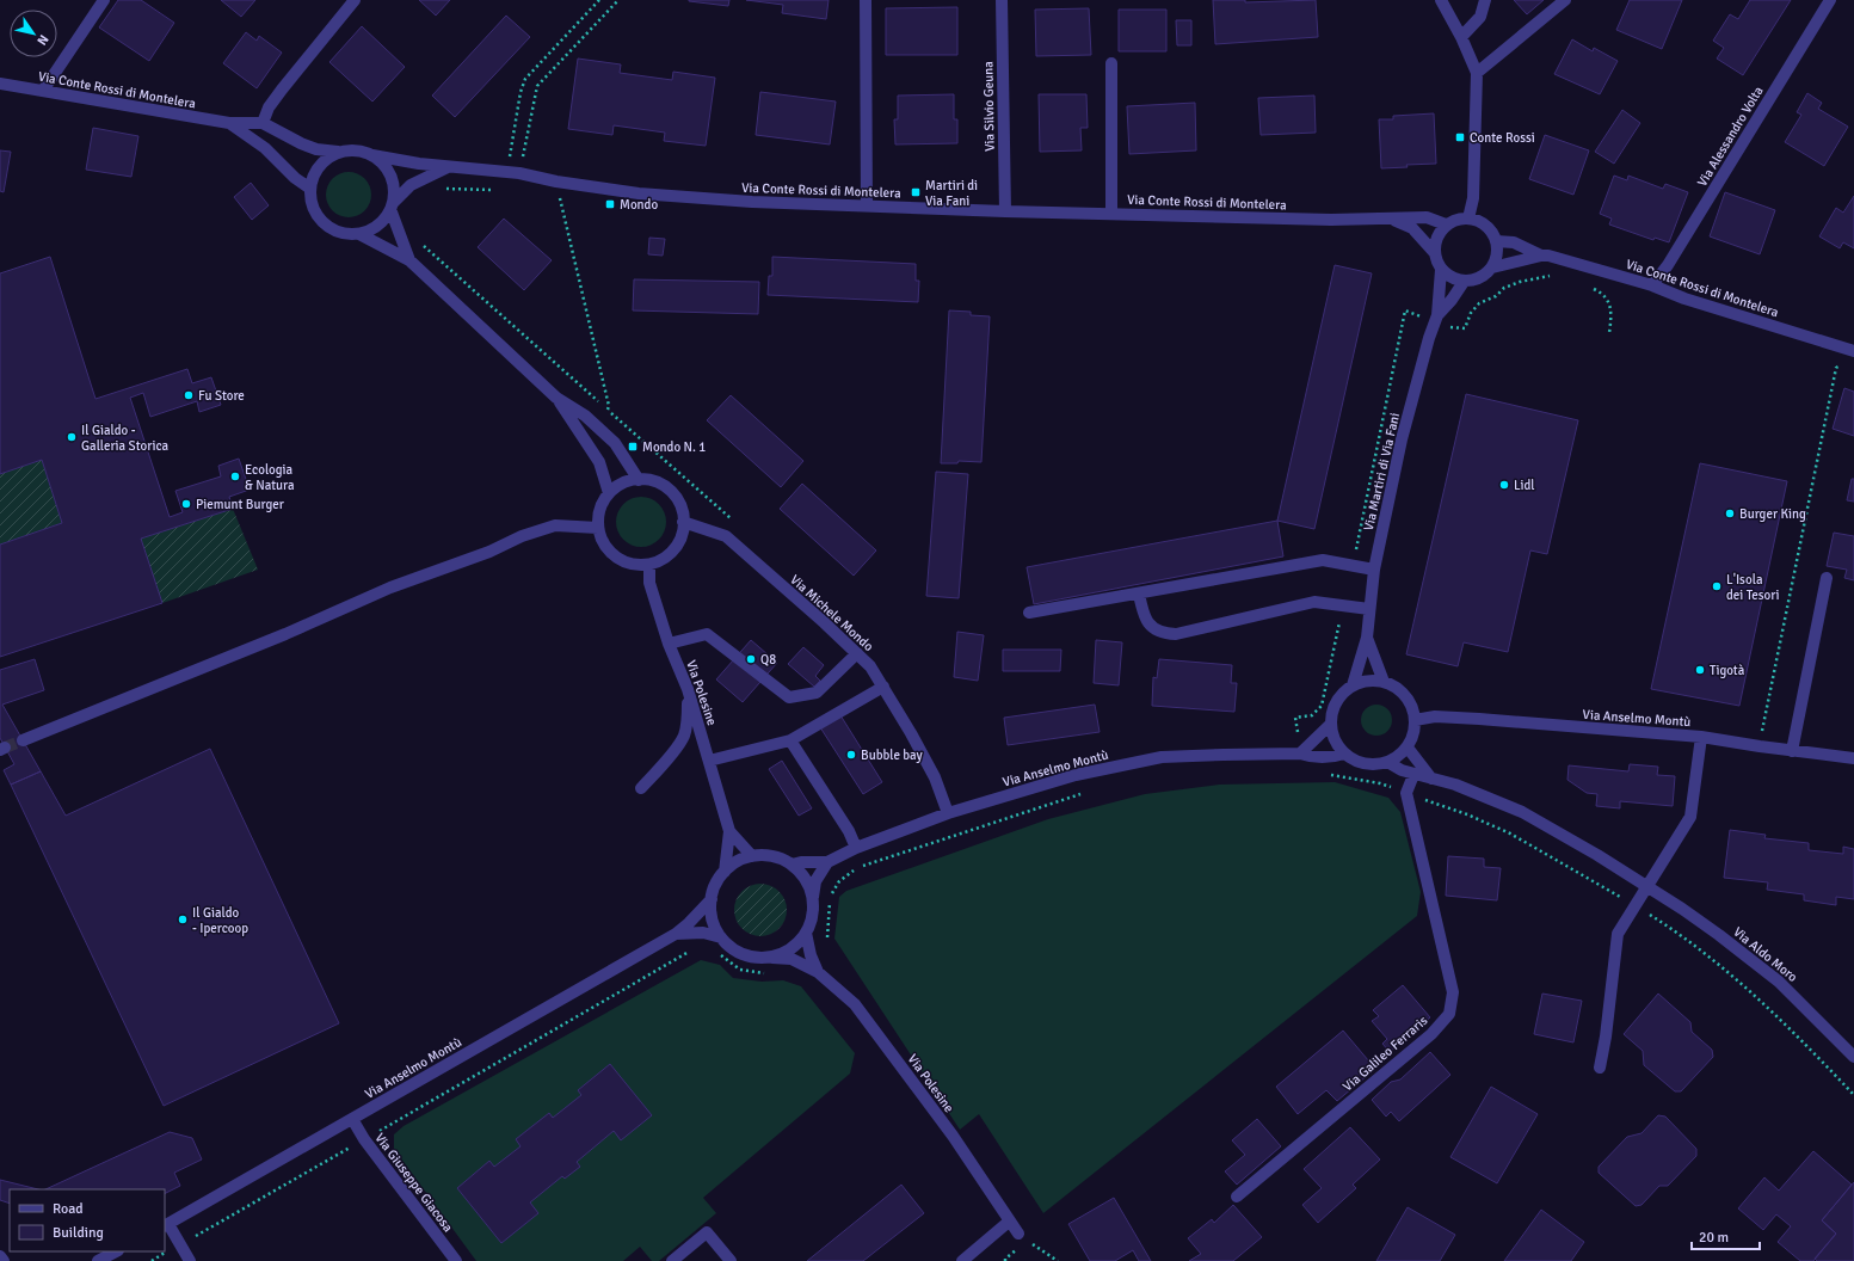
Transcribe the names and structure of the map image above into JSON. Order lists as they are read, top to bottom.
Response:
{
  "streets": {
    "street": [
      "Via Conte Rossi di Montelera",
      "Via Silvio Geuna",
      "Via Alessandro Volta",
      "Via Martiri di Via Fani",
      "Via Michele Mondo",
      "Via Polesine",
      "Via Anselmo Montù",
      "Via Aldo Moro",
      "Via Galileo Ferraris",
      "Via Giuseppe Giacosa"
    ]
  },
  "crossings": [
    ["Via Conte Rossi di Montelera", "Via Silvio Geuna"],
    ["Via Conte Rossi di Montelera", "Via Alessandro Volta"],
    ["Via Conte Rossi di Montelera", "Via Martiri di Via Fani"],
    ["Via Martiri di Via Fani", "Via Anselmo Montù"],
    ["Via Martiri di Via Fani", "Via Aldo Moro"],
    ["Via Michele Mondo", "Via Polesine"],
    ["Via Michele Mondo", "Via Anselmo Montù"],
    ["Via Polesine", "Via Anselmo Montù"],
    ["Via Anselmo Montù", "Via Aldo Moro"],
    ["Via Anselmo Montù", "Via Giuseppe Giacosa"],
    ["Via Aldo Moro", "Via Galileo Ferraris"]
  ],
  "places": {
    "transit": [
      "Conte Rossi",
      "Martiri di Via Fani",
      "Mondo",
      "Mondo N. 1"
    ],
    "other": [
      "Fu Store",
      "Il Gialdo - Galleria Storica",
      "Ecologia & Natura",
      "Lidl",
      "Piemunt Burger",
      "Burger King",
      "L'Isola dei Tesori",
      "Q8",
      "Tigotà",
      "Bubble bay",
      "Il Gialdo - Ipercoop"
    ]
  },
  "legend": ["Road", "Building"],
  "scale_bar": "20 m",
  "north": "bottom right"
}
